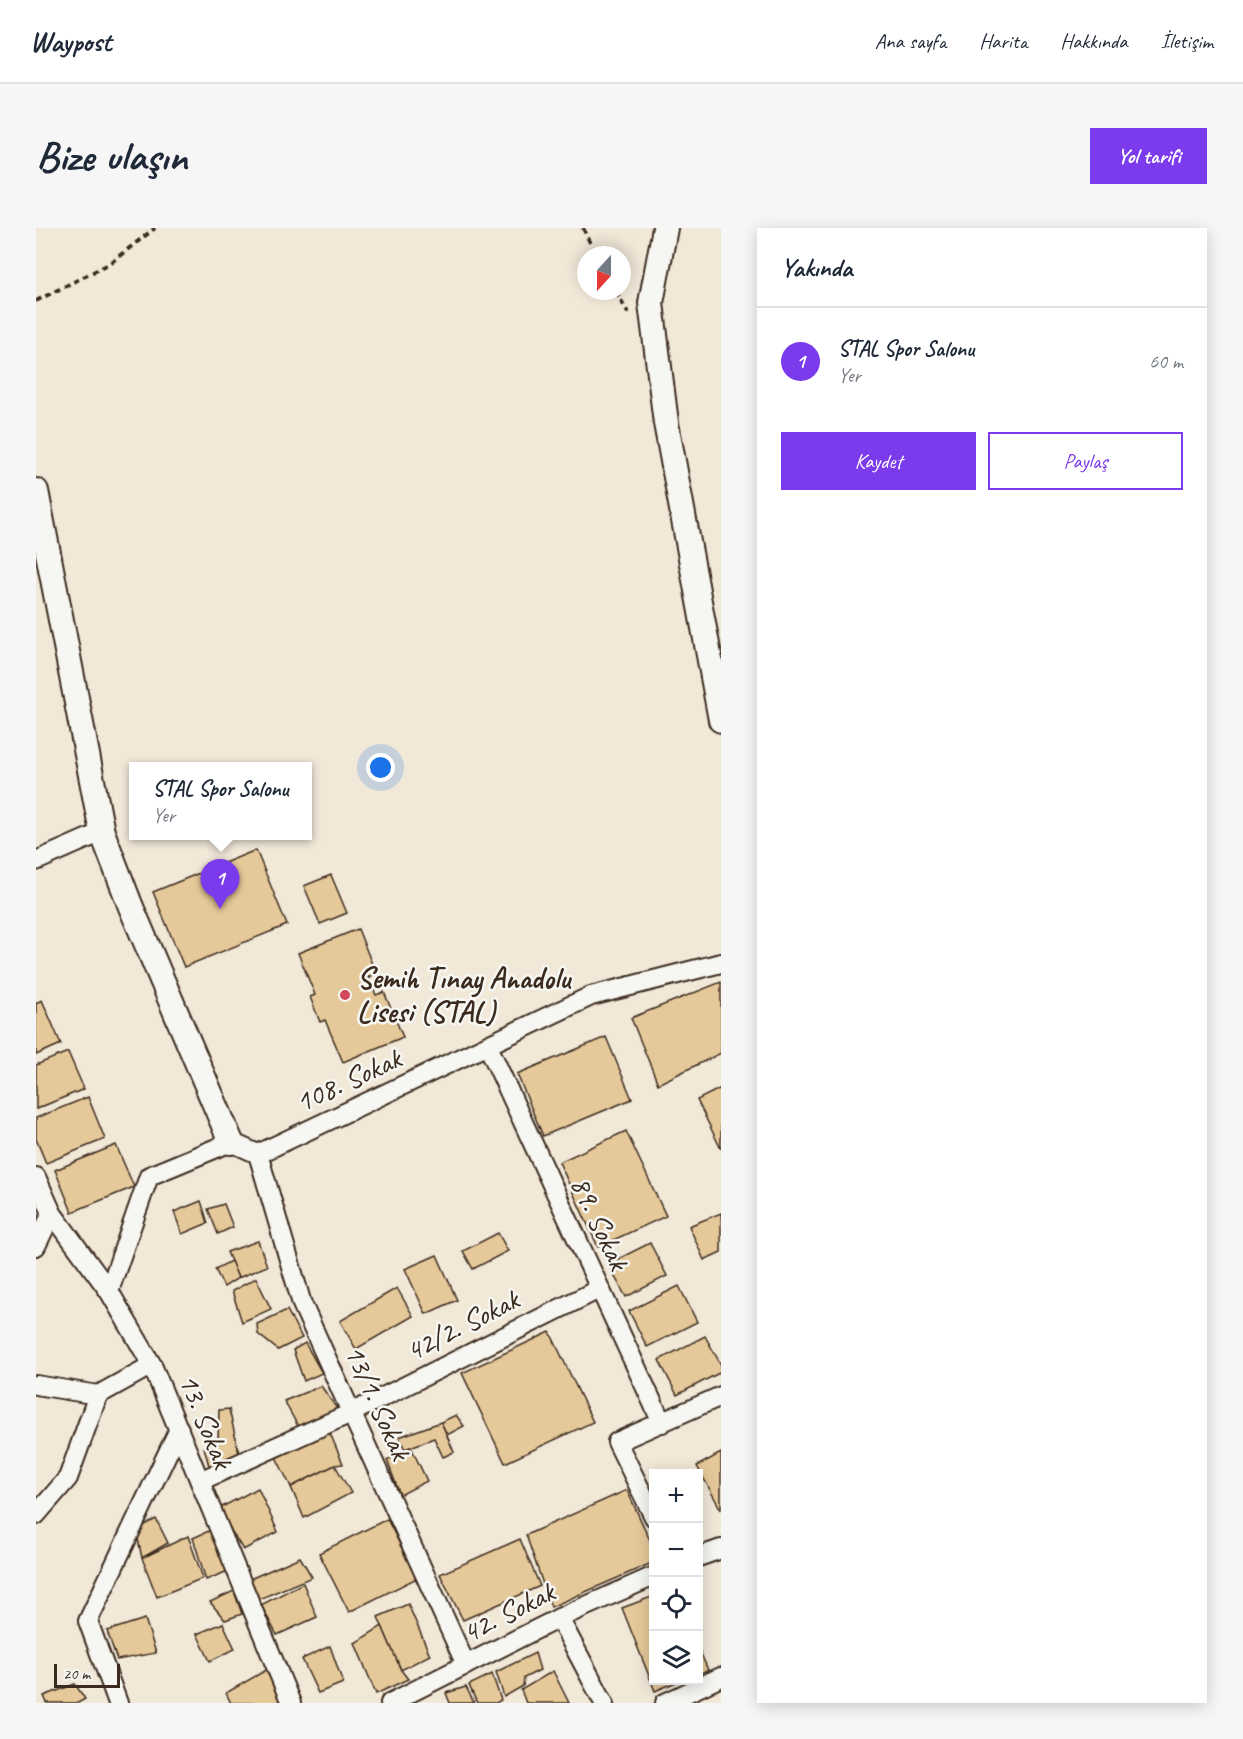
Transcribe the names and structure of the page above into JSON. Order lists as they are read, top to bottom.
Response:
{
  "streets": {
    "street": [
      "108. Sokak",
      "89. Sokak",
      "42/2. Sokak",
      "13/1. Sokak",
      "13. Sokak",
      "42. Sokak"
    ]
  },
  "crossings": [
    ["108. Sokak", "89. Sokak"],
    ["108. Sokak", "13/1. Sokak"],
    ["89. Sokak", "42/2. Sokak"],
    ["42/2. Sokak", "13/1. Sokak"],
    ["42/2. Sokak", "13. Sokak"],
    ["13/1. Sokak", "42. Sokak"]
  ],
  "places": ["Semih Tınay Anadolu Lisesi (STAL)"],
  "scale_bar": "20 m",
  "north": "bottom",
  "page": {
    "header": "Waypost",
    "nav": [
      "Ana sayfa",
      "Harita",
      "Hakkında",
      "İletişim"
    ],
    "buttons": [
      "Yol tarifi",
      ["Kaydet", "Paylaş"]
    ],
    "title": "Bize ulaşın",
    "heading": "Yakında",
    "list": [
      {
        "mark": "1",
        "name": "STAL Spor Salonu",
        "note": "Yer",
        "value": "60 m"
      }
    ],
    "popup": ["STAL Spor Salonu", "Yer"],
    "pins": "1",
    "map_buttons": ["+", "−"],
    "scale": "20 m"
  }
}
